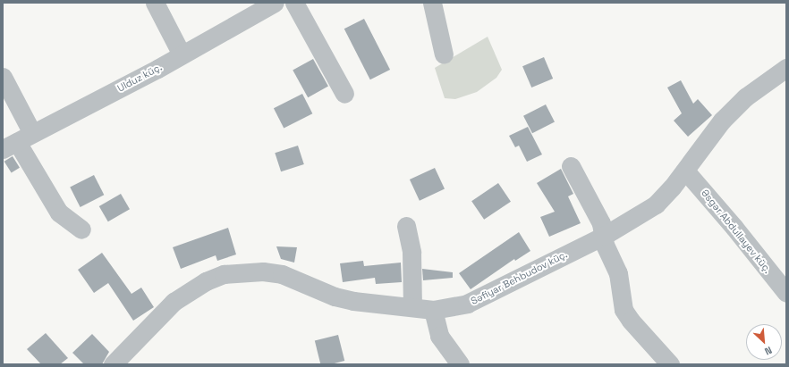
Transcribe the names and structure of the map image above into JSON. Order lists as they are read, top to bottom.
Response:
{
  "streets": {
    "street": ["Ulduz küç.", "Əsgər Abdullayev küç.", "Səfiyar Behbudov küç."]
  },
  "crossings": [
    ["Əsgər Abdullayev küç.", "Səfiyar Behbudov küç."]
  ],
  "north": "bottom right"
}
